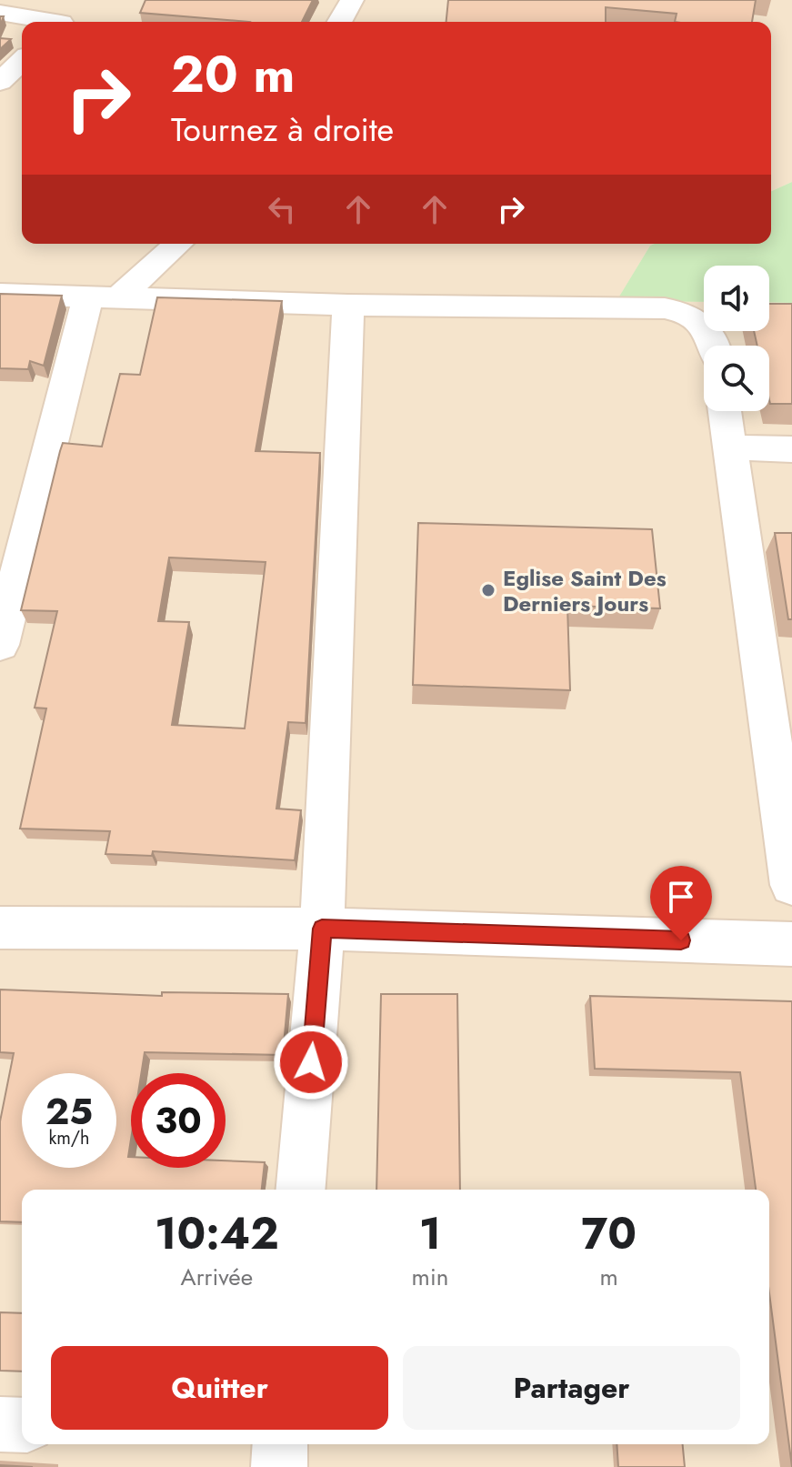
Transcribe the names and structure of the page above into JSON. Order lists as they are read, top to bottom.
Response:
{
  "places": ["Eglise Saint Des Derniers Jours"],
  "page": {
    "turn": ["20 m", "Tournez à droite"],
    "speed": "25 km/h",
    "limit": "30",
    "eta": [
      "10:42",
      "Arrivée",
      "1",
      "min",
      "70",
      "m"
    ],
    "buttons": ["Quitter", "Partager"]
  }
}
